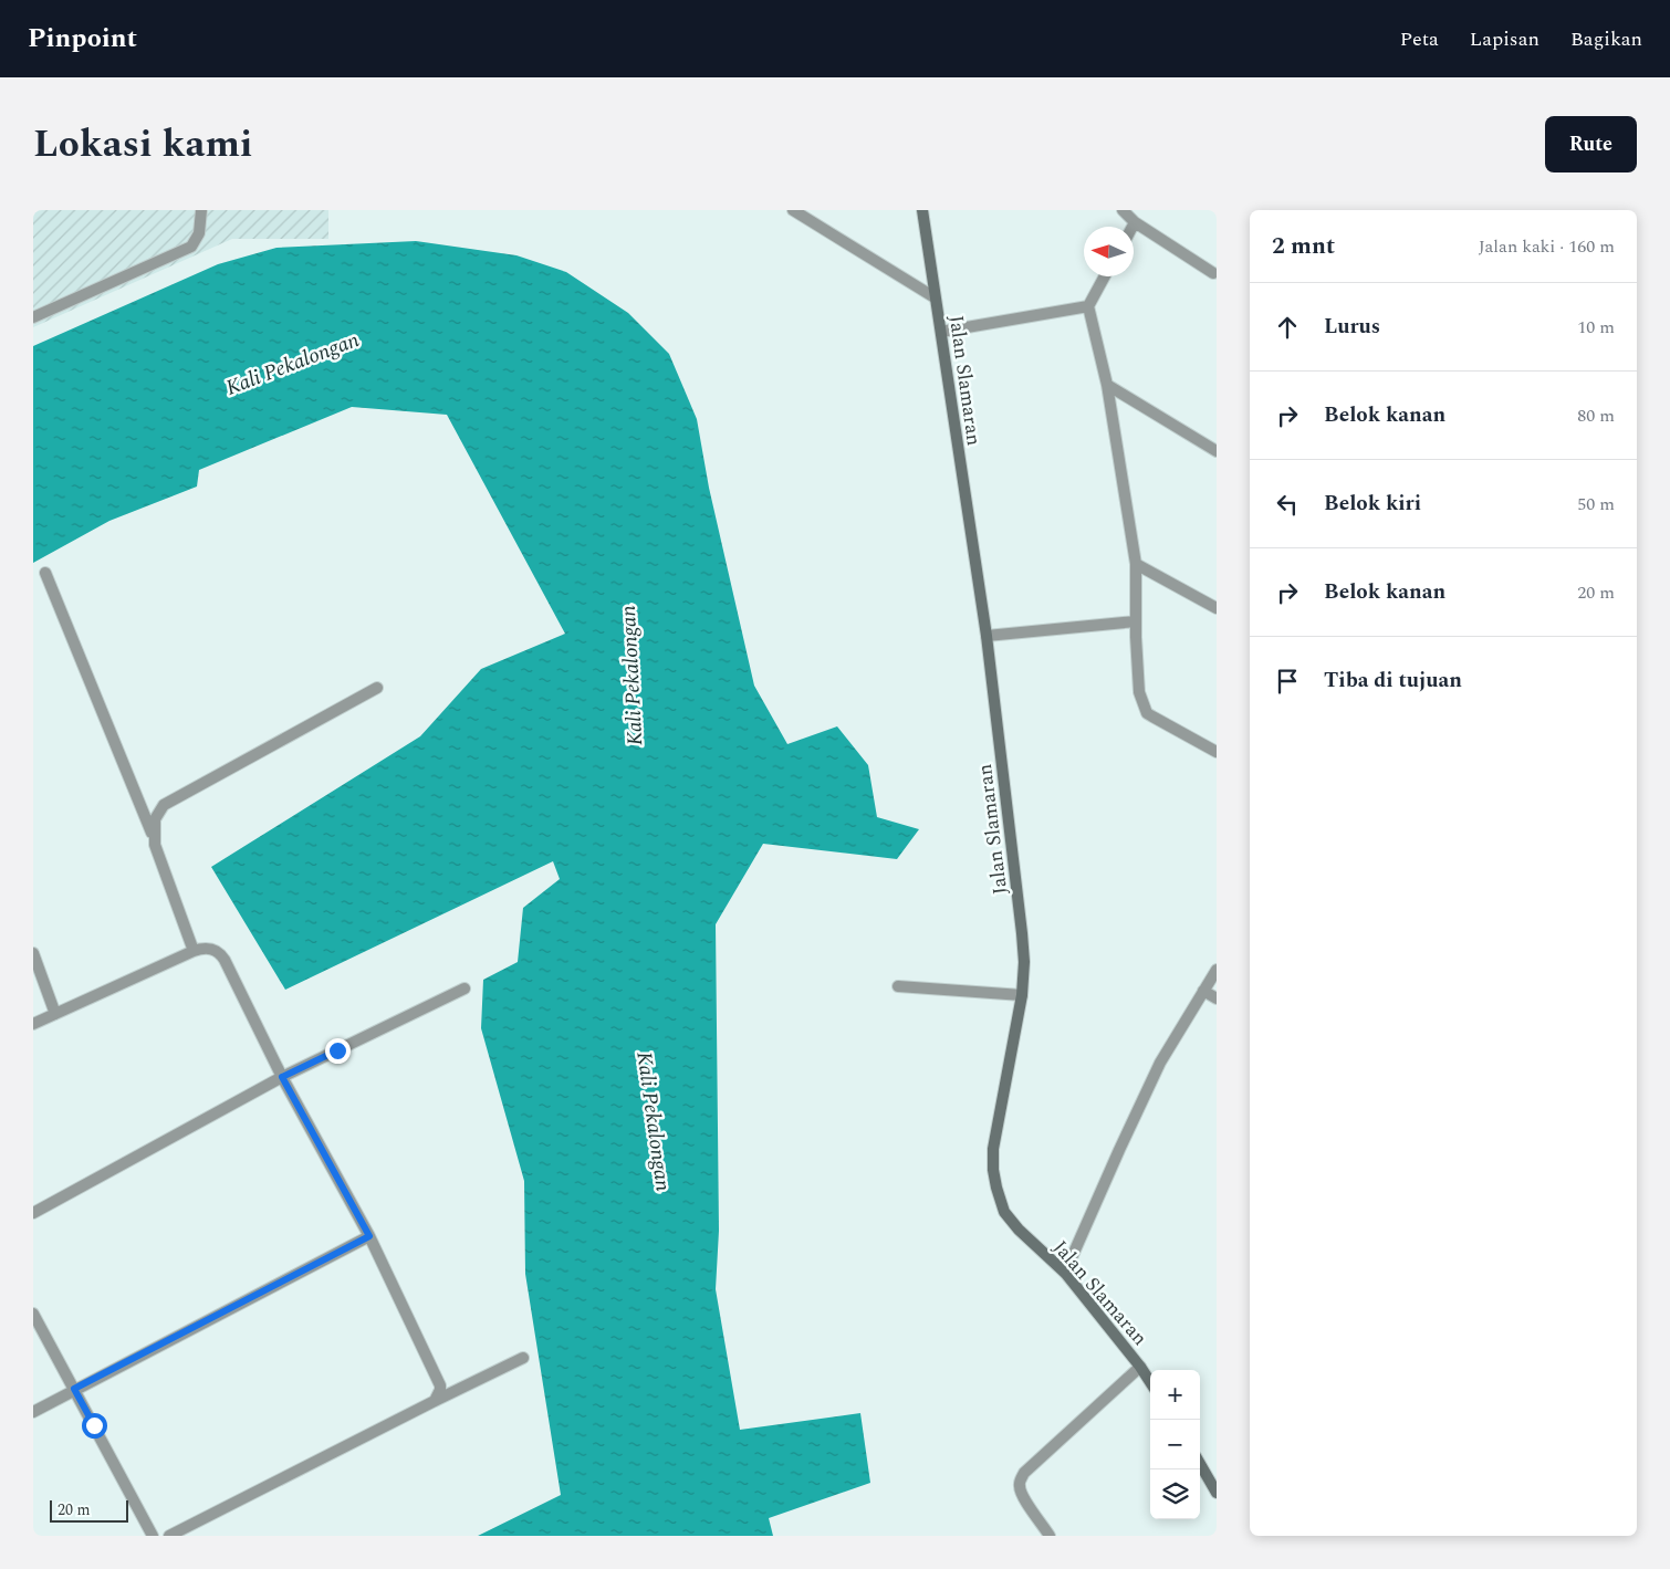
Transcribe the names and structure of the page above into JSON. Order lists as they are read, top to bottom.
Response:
{
  "streets": {
    "street": ["Jalan Slamaran"]
  },
  "water": ["Kali Pekalongan"],
  "scale_bar": "20 m",
  "north": "left",
  "page": {
    "header": "Pinpoint",
    "nav": ["Peta", "Lapisan", "Bagikan"],
    "title": "Lokasi kami",
    "buttons": "Rute",
    "heading": ["2 mnt", "Jalan kaki · 160 m"],
    "list": [
      ["Lurus", "10 m"],
      ["Belok kanan", "80 m"],
      ["Belok kiri", "50 m"],
      ["Belok kanan", "20 m"],
      "Tiba di tujuan"
    ],
    "map_buttons": ["+", "−"],
    "scale": "20 m"
  }
}
